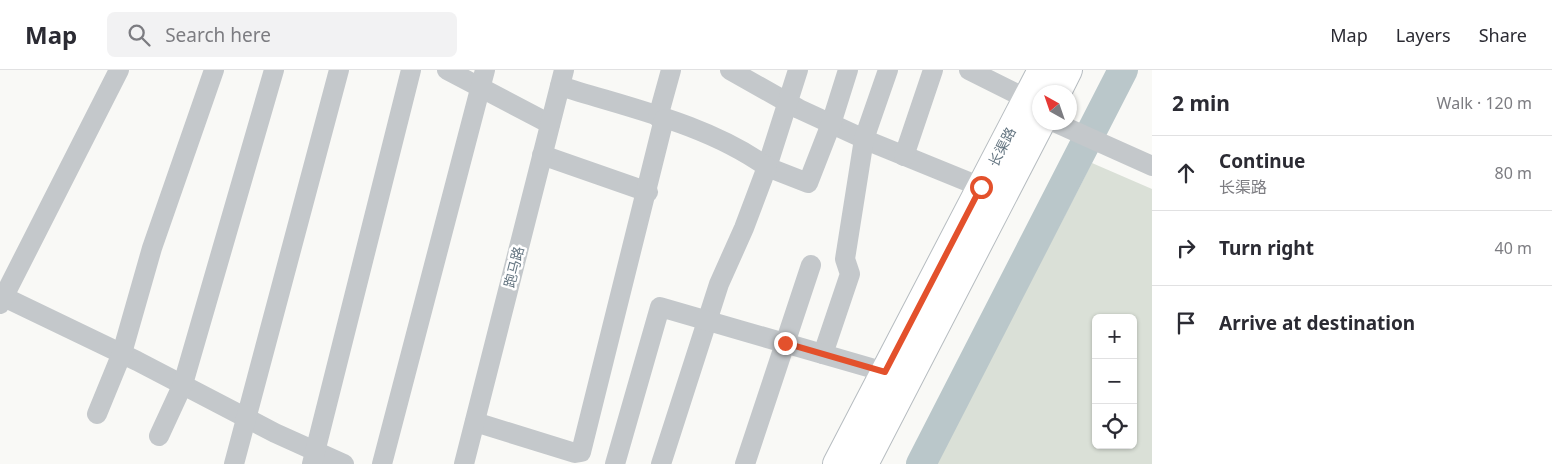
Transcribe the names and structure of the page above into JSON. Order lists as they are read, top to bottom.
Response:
{
  "streets": {
    "main road": ["长渠路"],
    "street": ["跑马路"]
  },
  "north": "top left",
  "page": {
    "header": "Map",
    "search": "Search here",
    "nav": ["Map", "Layers", "Share"],
    "heading": ["2 min", "Walk · 120 m"],
    "list": [
      ["Continue", "长渠路", "80 m"],
      ["Turn right", "40 m"],
      "Arrive at destination"
    ],
    "map_buttons": ["+", "−"]
  }
}
